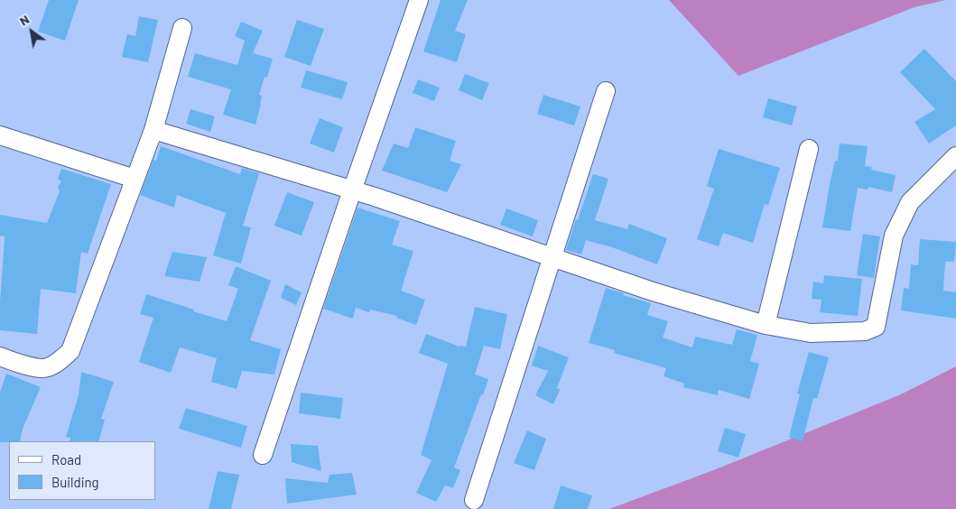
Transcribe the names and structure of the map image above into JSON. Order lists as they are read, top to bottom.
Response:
{
  "legend": ["Road", "Building"],
  "north": "top left"
}
